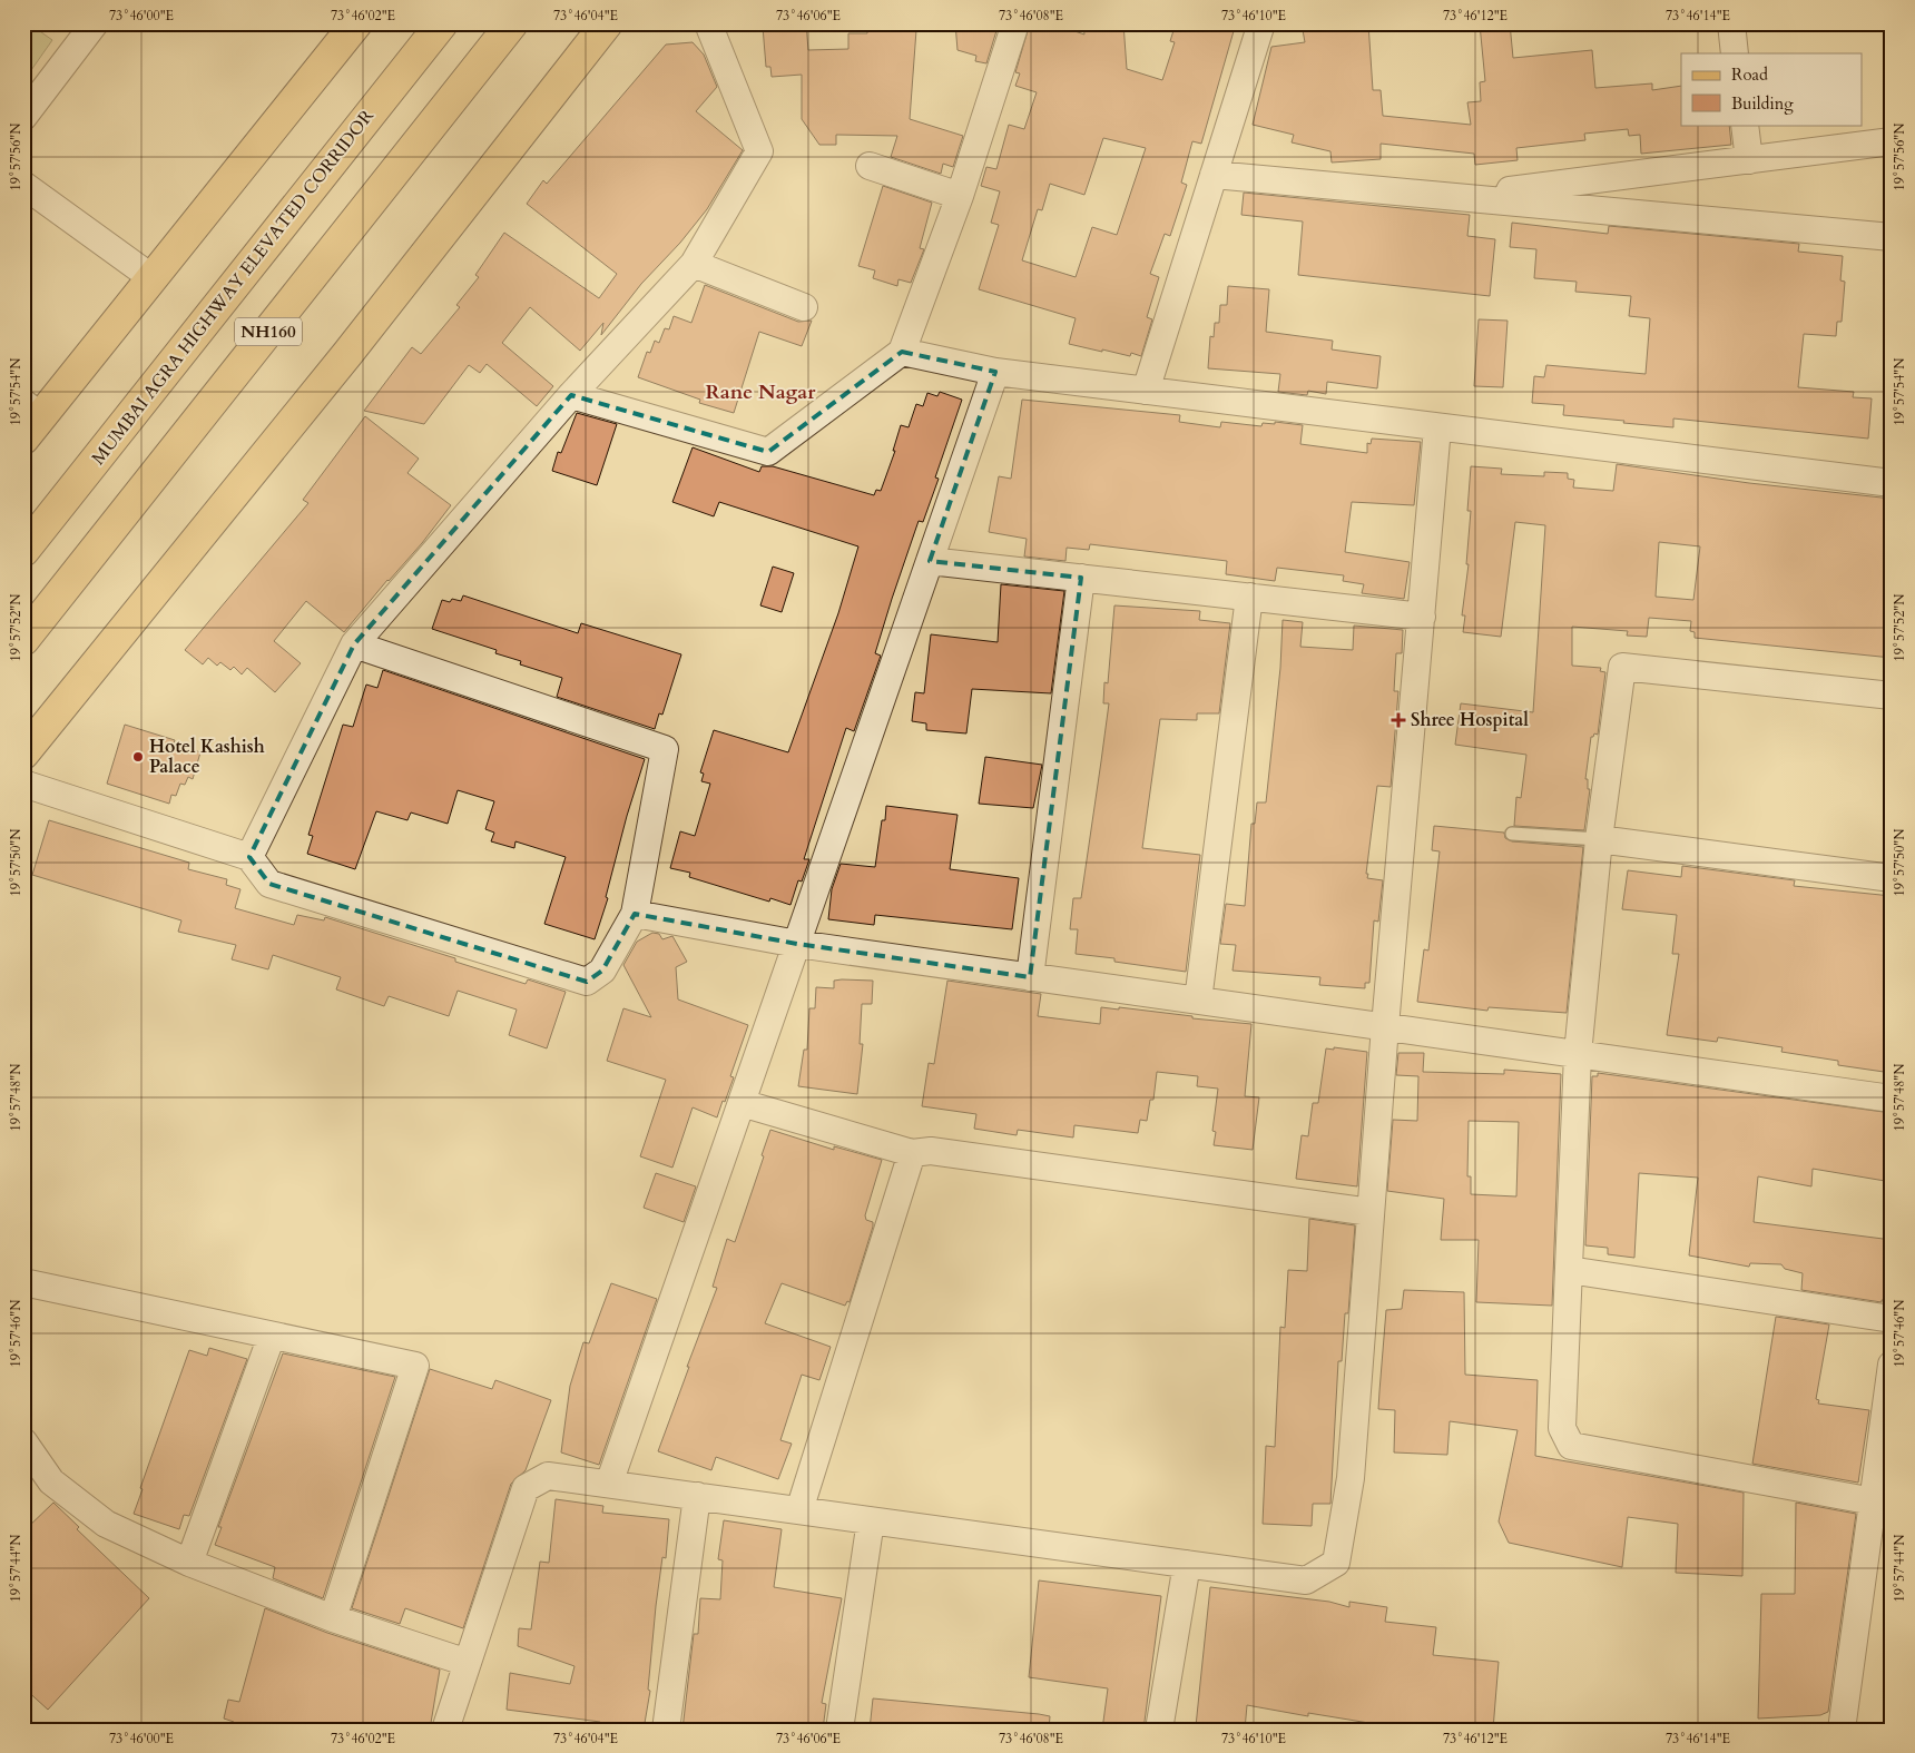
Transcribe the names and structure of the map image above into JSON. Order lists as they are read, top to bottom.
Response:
{
  "streets": {
    "main road": ["MUMBAI AGRA HIGHWAY ELEVATED CORRIDOR", "NH160"]
  },
  "districts": ["Rane Nagar"],
  "places": {
    "health": ["Shree Hospital"],
    "other": ["Hotel Kashish Palace"]
  },
  "legend": ["Road", "Building"],
  "coordinates": [
    "73°46'00\"E",
    "73°46'02\"E",
    "73°46'04\"E",
    "73°46'06\"E",
    "73°46'08\"E",
    "73°46'10\"E",
    "73°46'12\"E",
    "73°46'14\"E",
    "19°57'56\"N",
    "19°57'54\"N",
    "19°57'52\"N",
    "19°57'50\"N",
    "19°57'48\"N",
    "19°57'46\"N",
    "19°57'44\"N"
  ]
}
